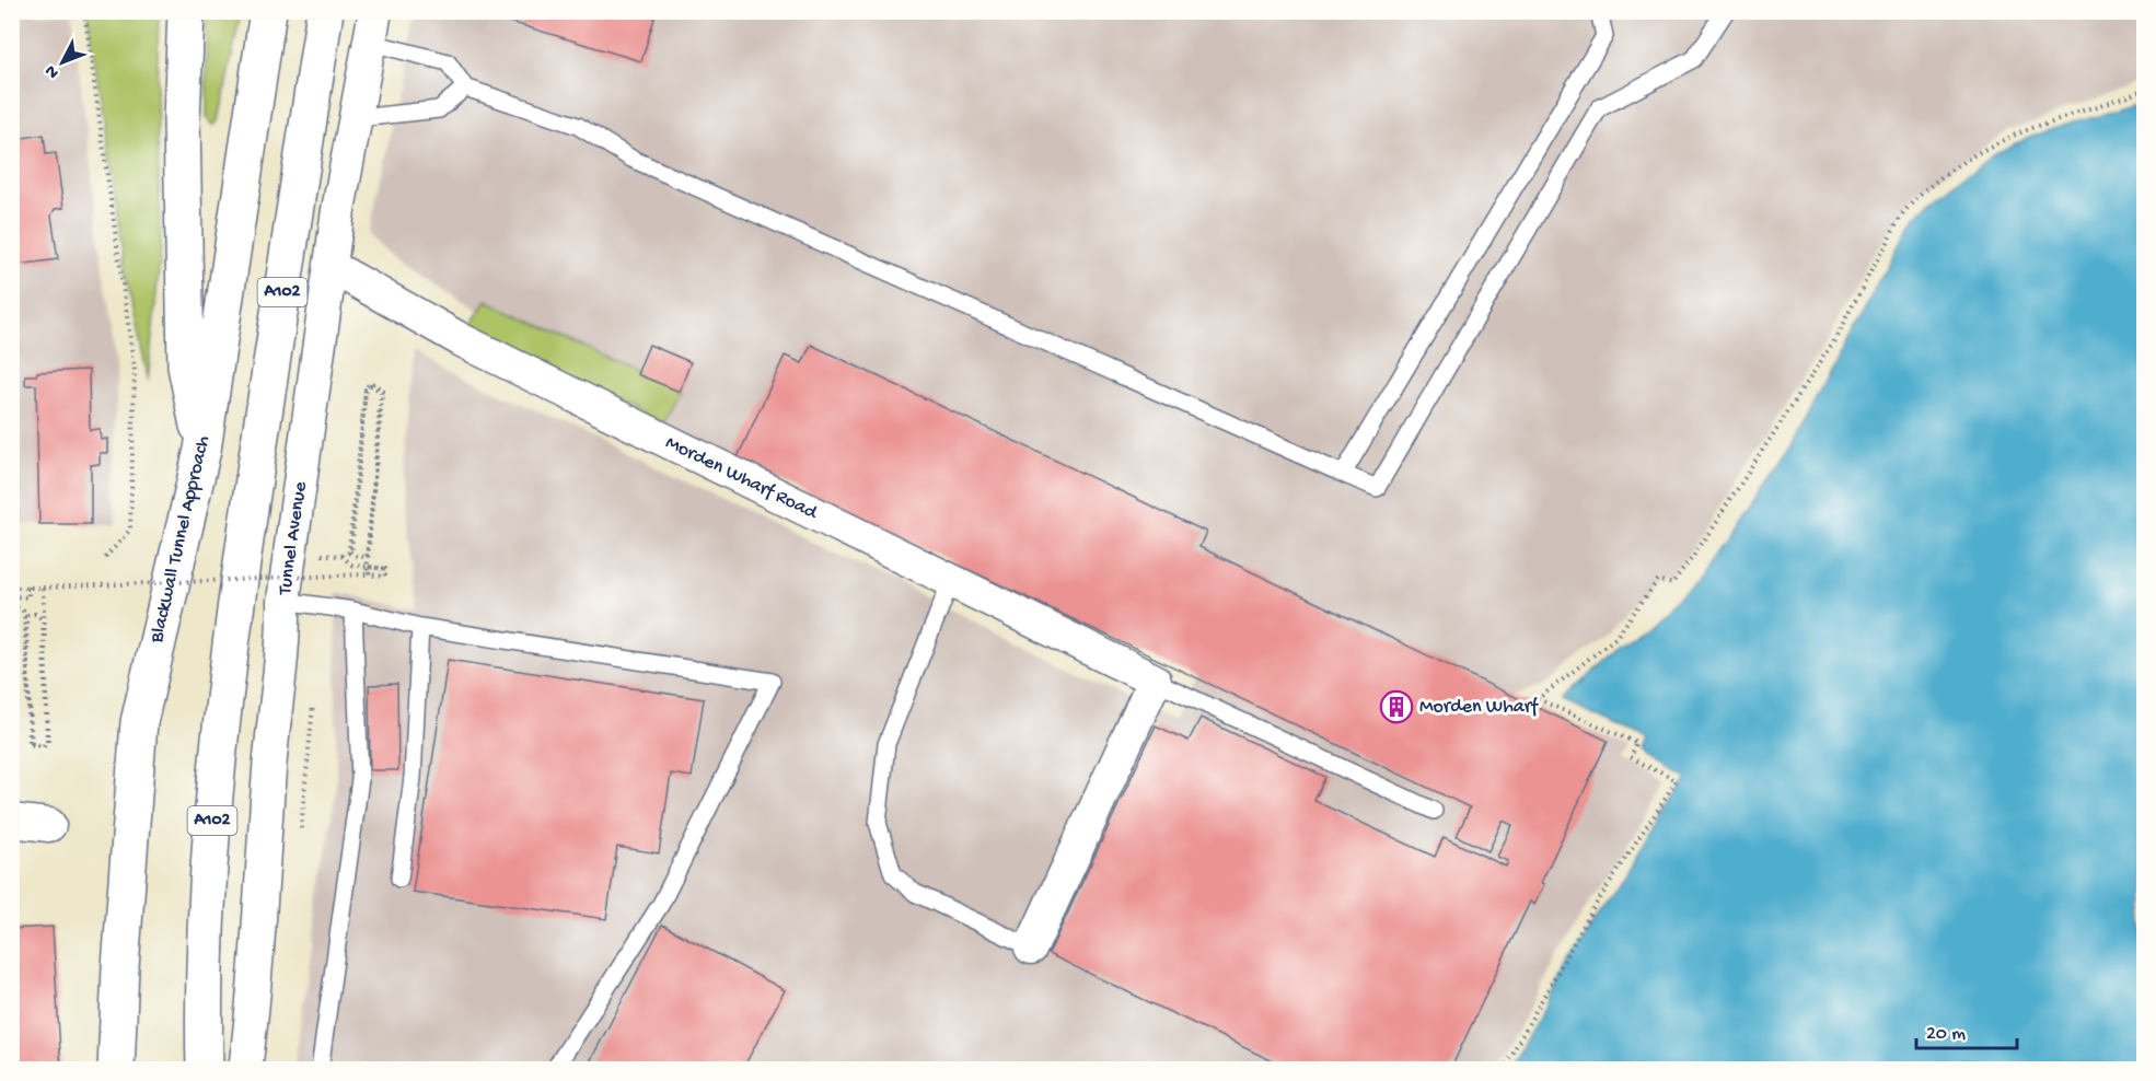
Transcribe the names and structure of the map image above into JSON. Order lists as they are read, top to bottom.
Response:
{
  "streets": {
    "highway": ["A102", "Blackwall Tunnel Approach"],
    "street": ["Morden Wharf Road", "Tunnel Avenue"]
  },
  "crossings": [
    ["Morden Wharf Road", "Tunnel Avenue"]
  ],
  "places": {
    "building": ["Morden Wharf"]
  },
  "scale_bar": "20 m",
  "north": "bottom left"
}
